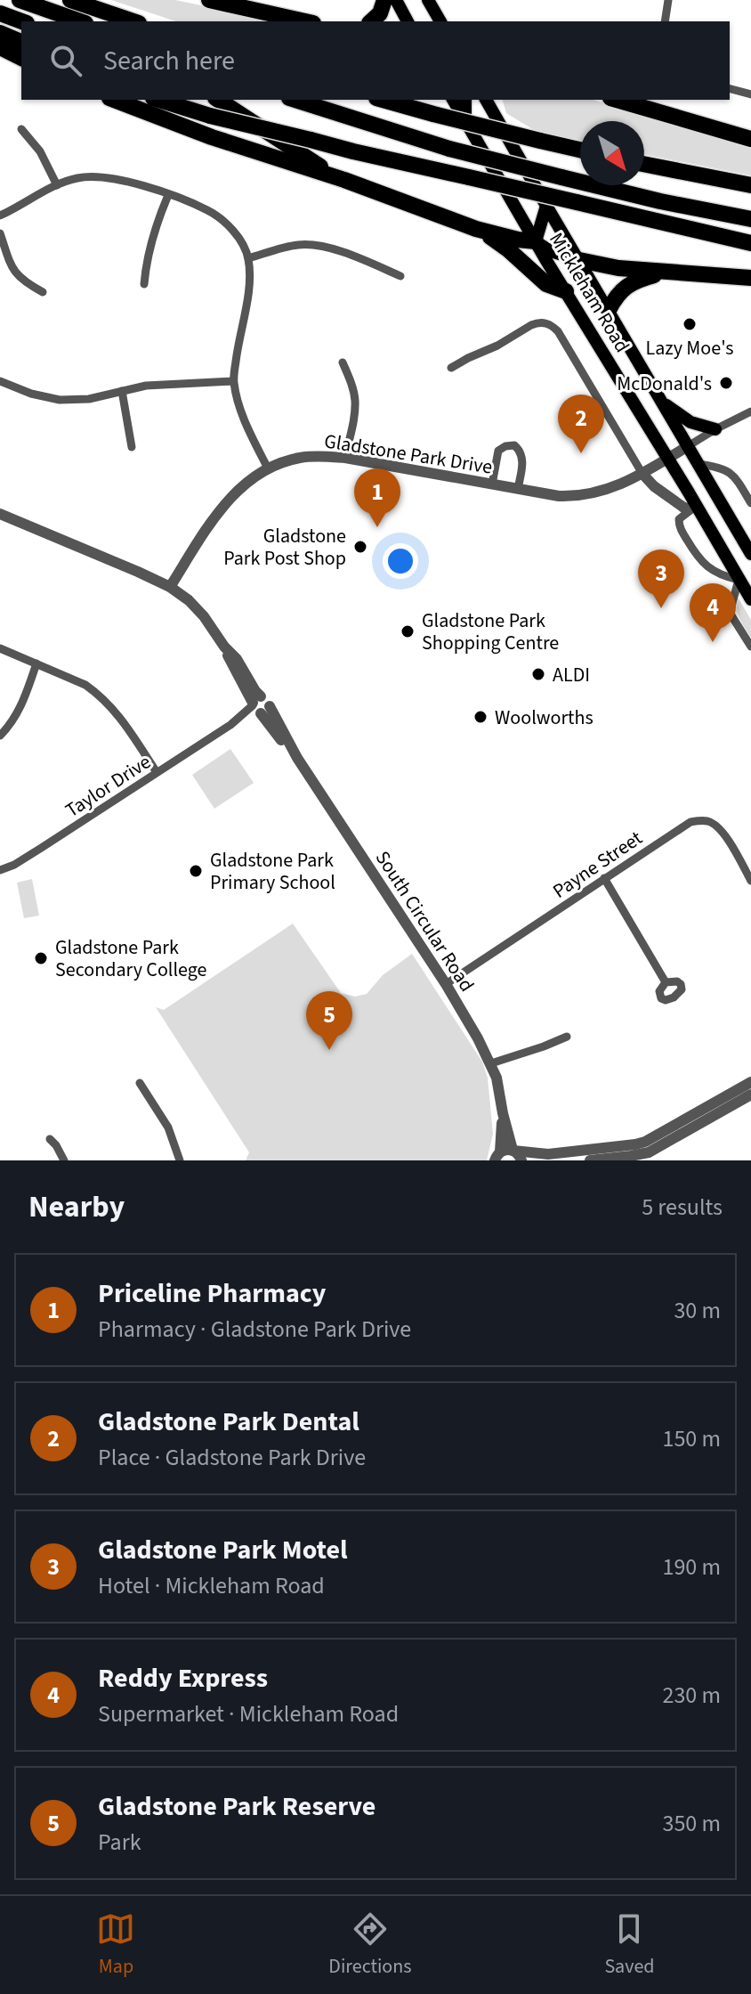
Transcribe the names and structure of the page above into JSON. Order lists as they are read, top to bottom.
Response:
{
  "streets": {
    "main road": ["Mickleham Road"],
    "street": [
      "Gladstone Park Drive",
      "Taylor Drive",
      "Payne Street",
      "South Circular Road"
    ]
  },
  "crossings": [
    ["Mickleham Road", "Gladstone Park Drive"],
    ["Gladstone Park Drive", "South Circular Road"],
    ["Taylor Drive", "South Circular Road"],
    ["Payne Street", "South Circular Road"]
  ],
  "places": [
    "Lazy Moe's",
    "McDonald's",
    "Gladstone Park Post Shop",
    "Gladstone Park Shopping Centre",
    "ALDI",
    "Woolworths",
    "Gladstone Park Primary School",
    "Gladstone Park Secondary College"
  ],
  "north": "bottom right",
  "page": {
    "search": "Search here",
    "pins": [
      "2",
      "1",
      "3",
      "4",
      "5"
    ],
    "heading": ["Nearby", "5 results"],
    "list": [
      {
        "mark": "1",
        "name": "Priceline Pharmacy",
        "note": "Pharmacy · Gladstone Park Drive",
        "value": "30 m"
      },
      {
        "mark": "2",
        "name": "Gladstone Park Dental",
        "note": "Place · Gladstone Park Drive",
        "value": "150 m"
      },
      {
        "mark": "3",
        "name": "Gladstone Park Motel",
        "note": "Hotel · Mickleham Road",
        "value": "190 m"
      },
      {
        "mark": "4",
        "name": "Reddy Express",
        "note": "Supermarket · Mickleham Road",
        "value": "230 m"
      },
      {
        "mark": "5",
        "name": "Gladstone Park Reserve",
        "note": "Park",
        "value": "350 m"
      }
    ],
    "nav": ["Map", "Directions", "Saved"]
  }
}
